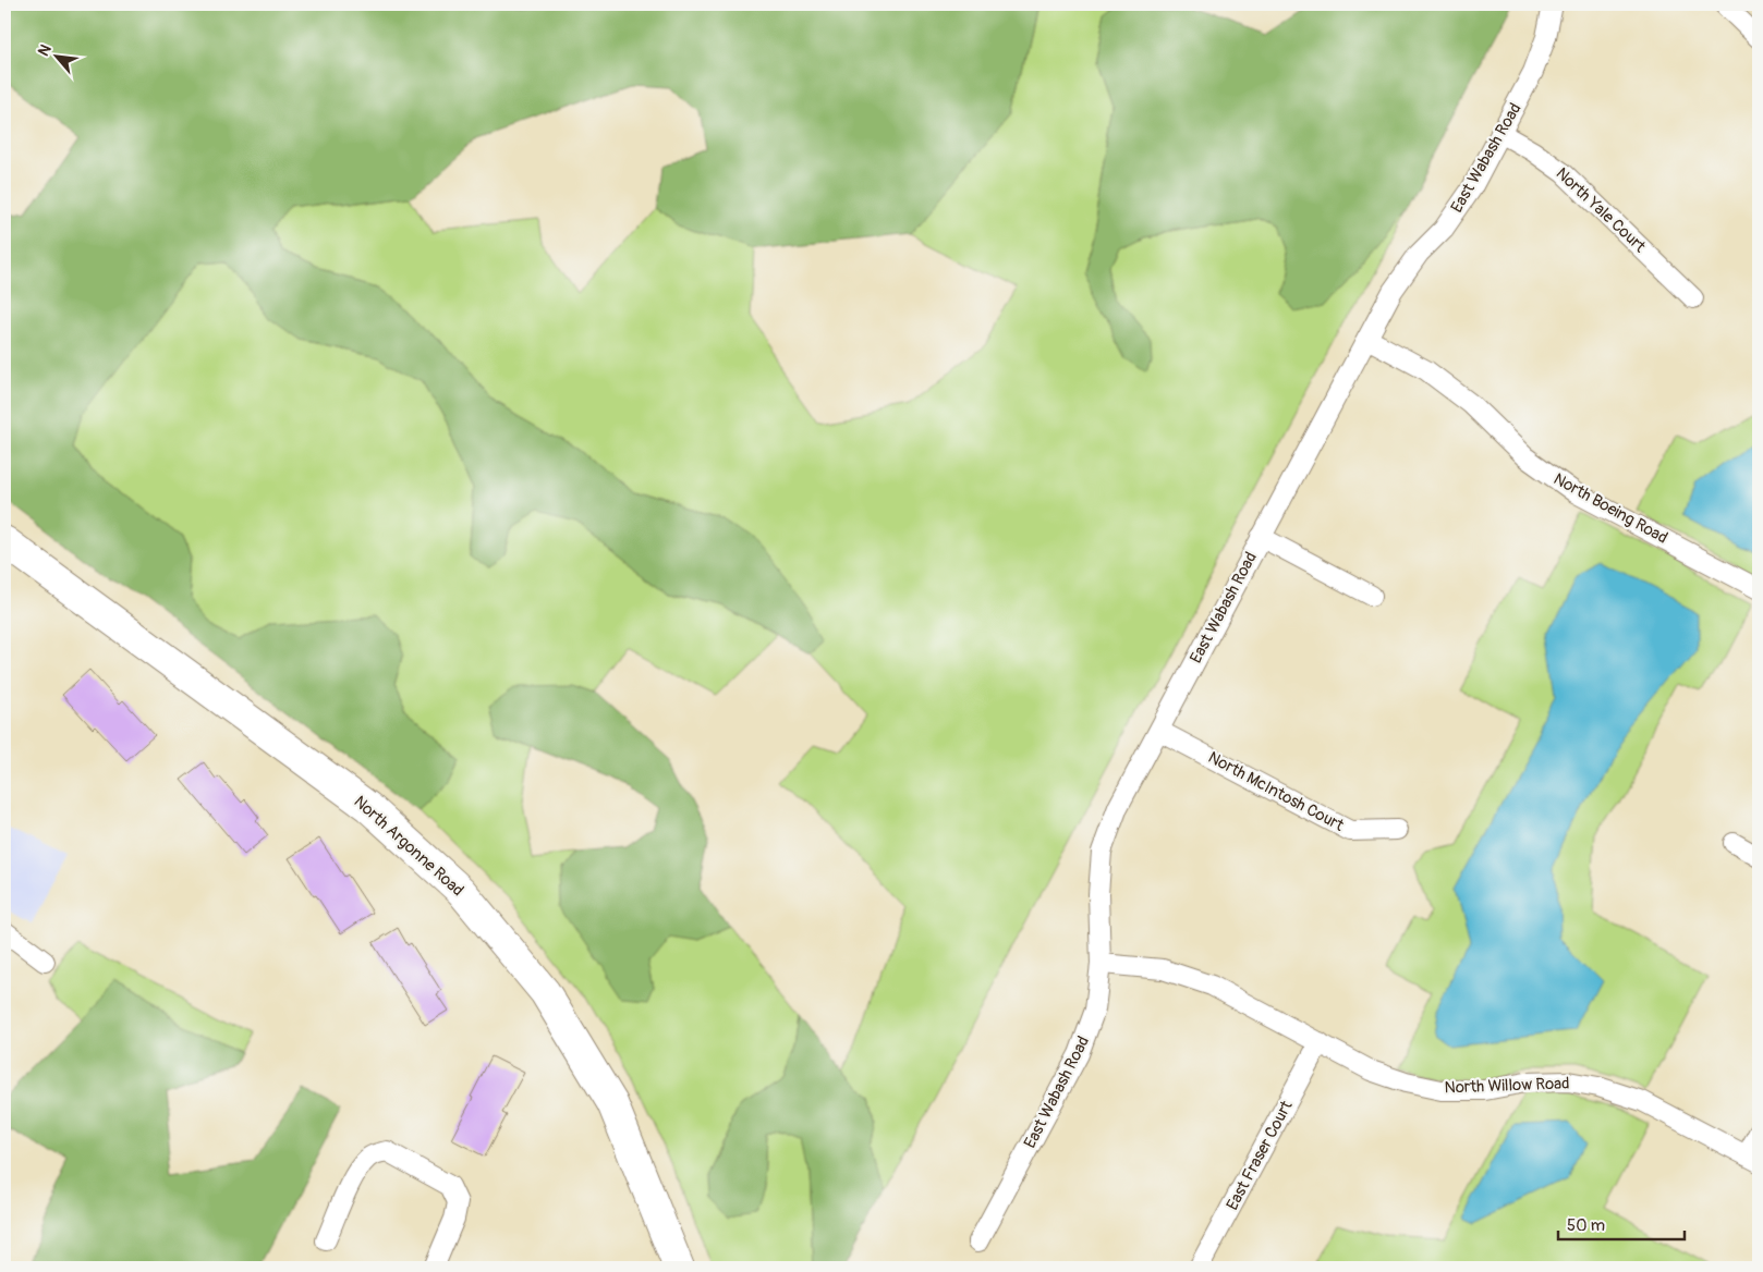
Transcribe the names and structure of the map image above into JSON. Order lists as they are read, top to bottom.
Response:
{
  "streets": {
    "main road": ["North Argonne Road"],
    "street": [
      "East Wabash Road",
      "North Yale Court",
      "North Boeing Road",
      "North McIntosh Court",
      "North Willow Road",
      "East Fraser Court"
    ]
  },
  "crossings": [
    ["East Wabash Road", "North Yale Court"],
    ["East Wabash Road", "North Boeing Road"],
    ["East Wabash Road", "North McIntosh Court"],
    ["East Wabash Road", "North Willow Road"],
    ["North Willow Road", "East Fraser Court"]
  ],
  "scale_bar": "50 m",
  "north": "top left"
}
